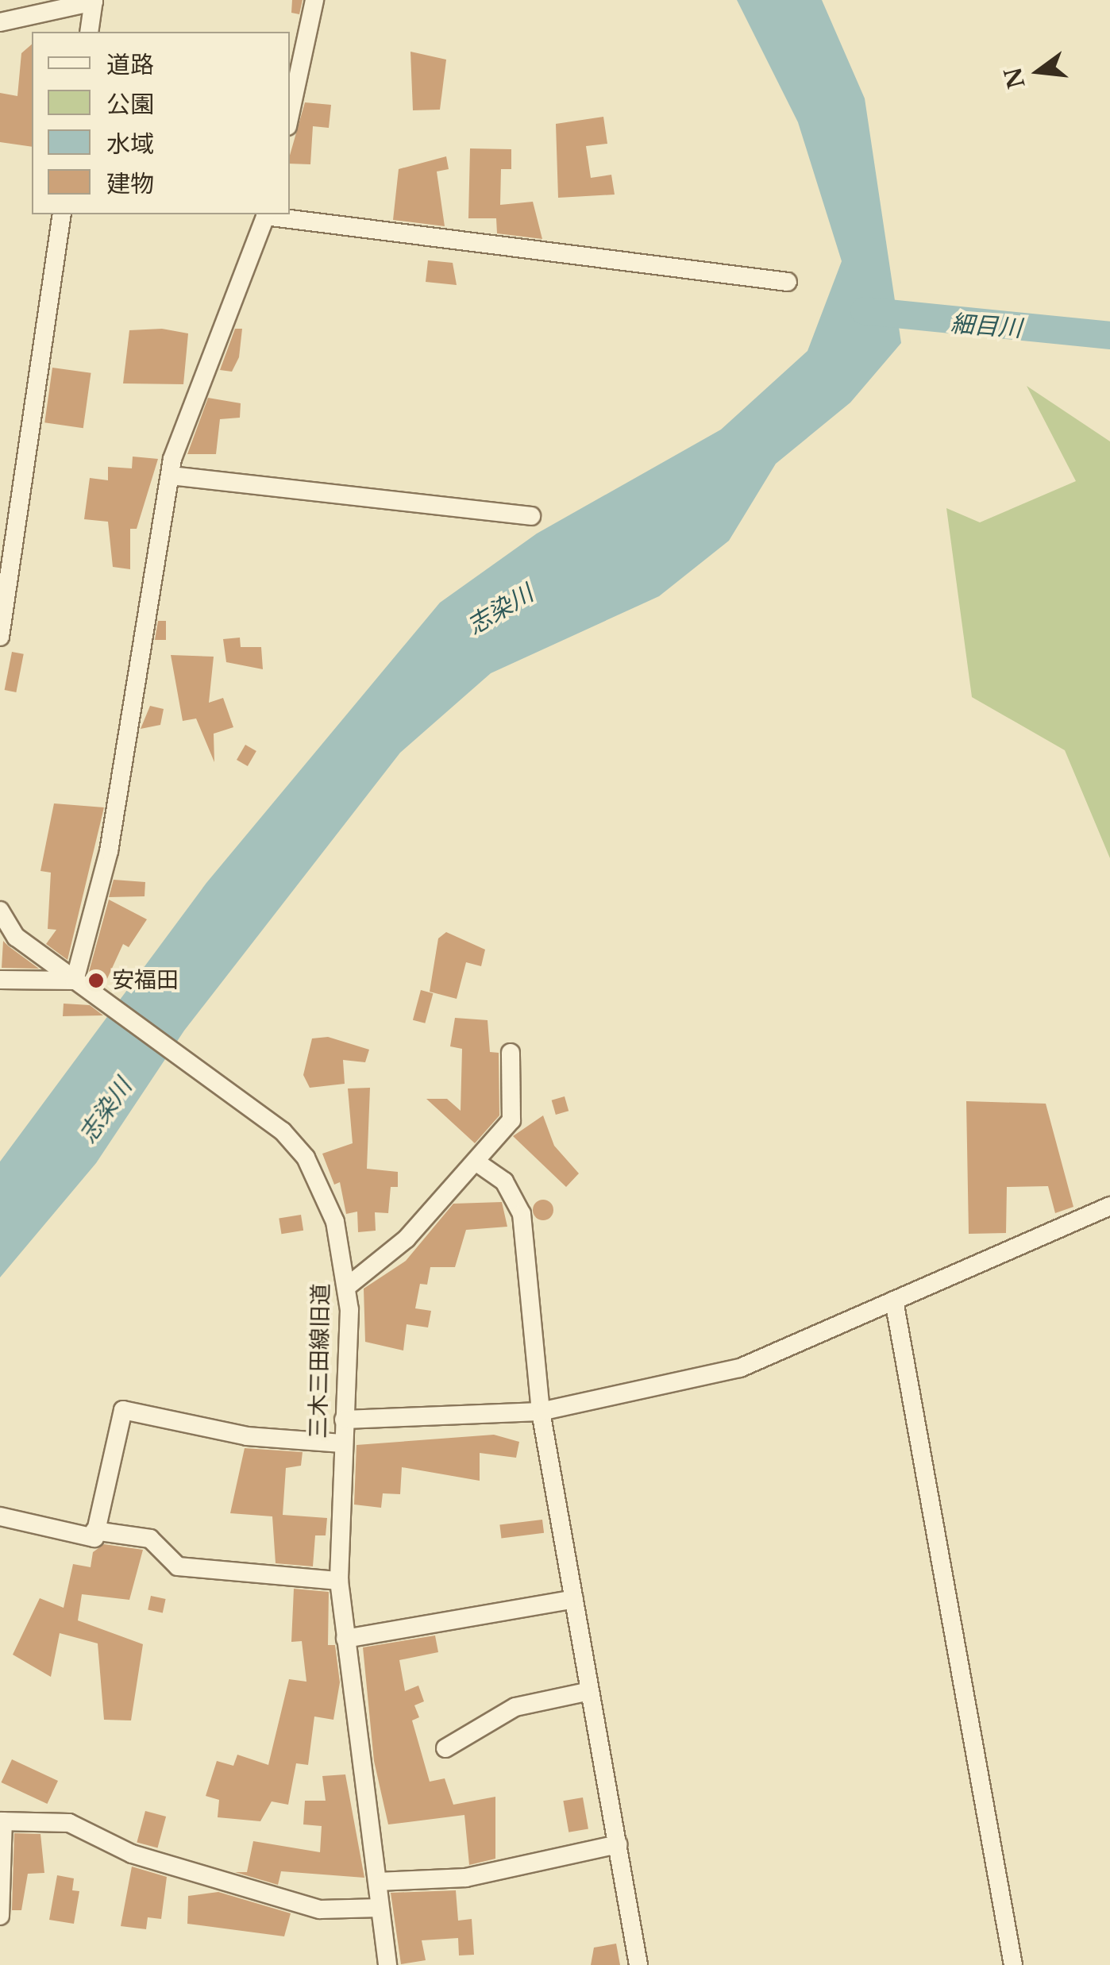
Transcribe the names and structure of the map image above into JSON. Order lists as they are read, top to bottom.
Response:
{
  "streets": {
    "street": ["三木三田線旧道"]
  },
  "water": ["細目川", "志染川"],
  "places": ["安福田"],
  "legend": [
    "道路",
    "公園",
    "水域",
    "建物"
  ],
  "north": "left"
}
